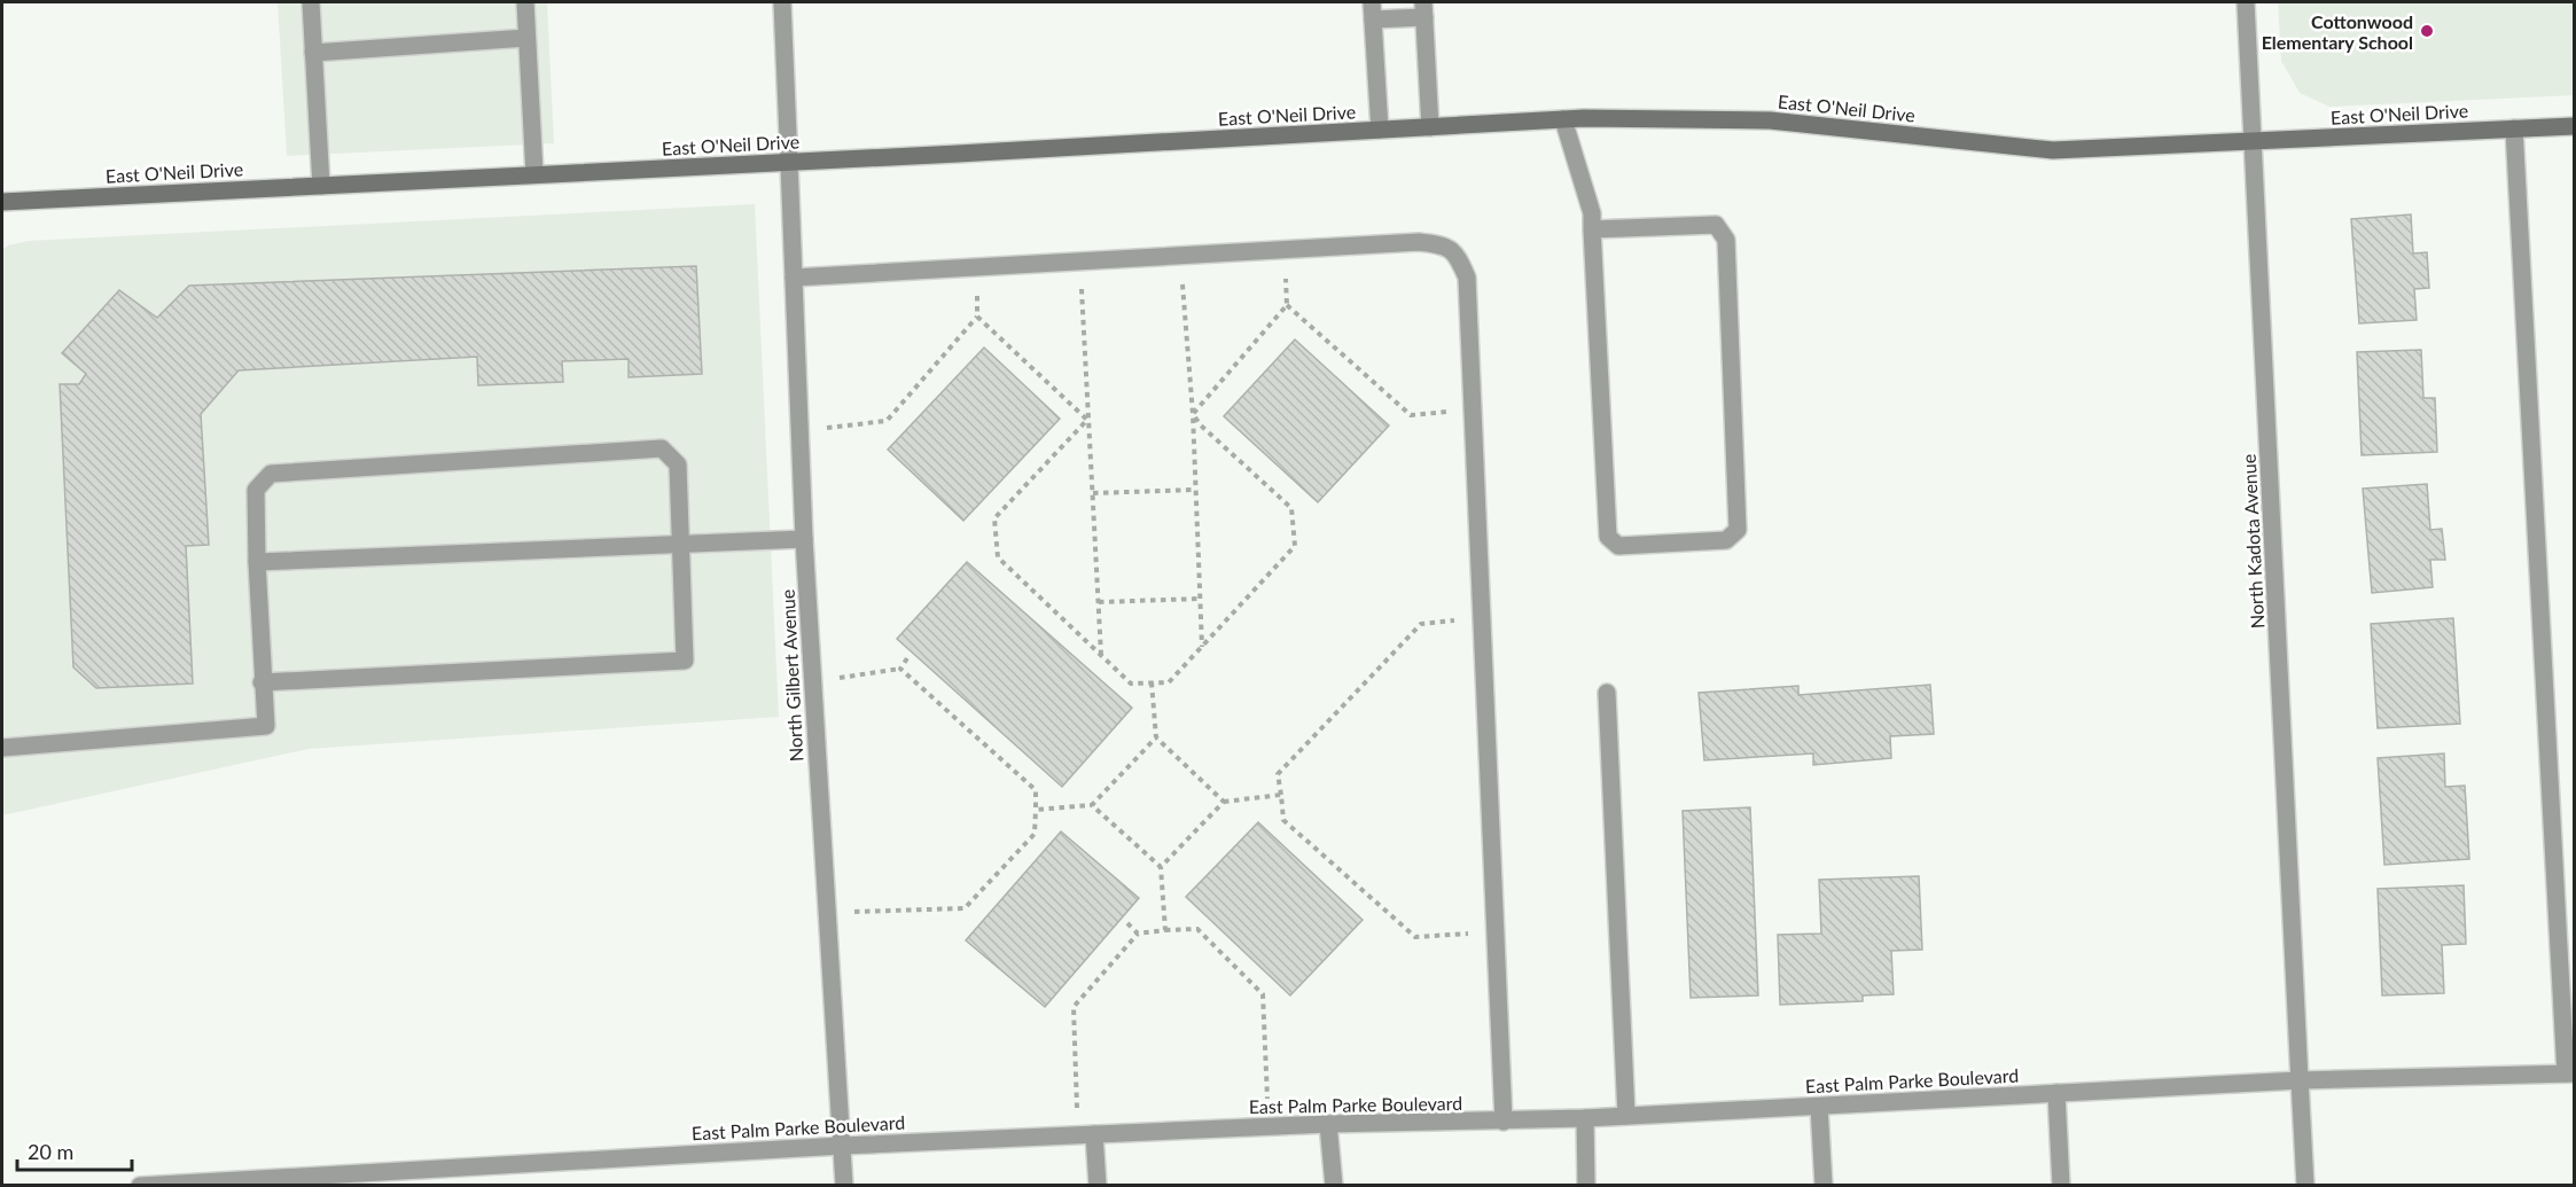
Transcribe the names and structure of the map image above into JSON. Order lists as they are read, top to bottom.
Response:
{
  "streets": {
    "street": [
      "East O'Neil Drive",
      "North Kadota Avenue",
      "North Gilbert Avenue",
      "East Palm Parke Boulevard"
    ]
  },
  "crossings": [
    ["East O'Neil Drive", "North Kadota Avenue"],
    ["East O'Neil Drive", "North Gilbert Avenue"],
    ["North Kadota Avenue", "East Palm Parke Boulevard"],
    ["North Gilbert Avenue", "East Palm Parke Boulevard"]
  ],
  "places": ["Cottonwood Elementary School"],
  "scale_bar": "20 m"
}
